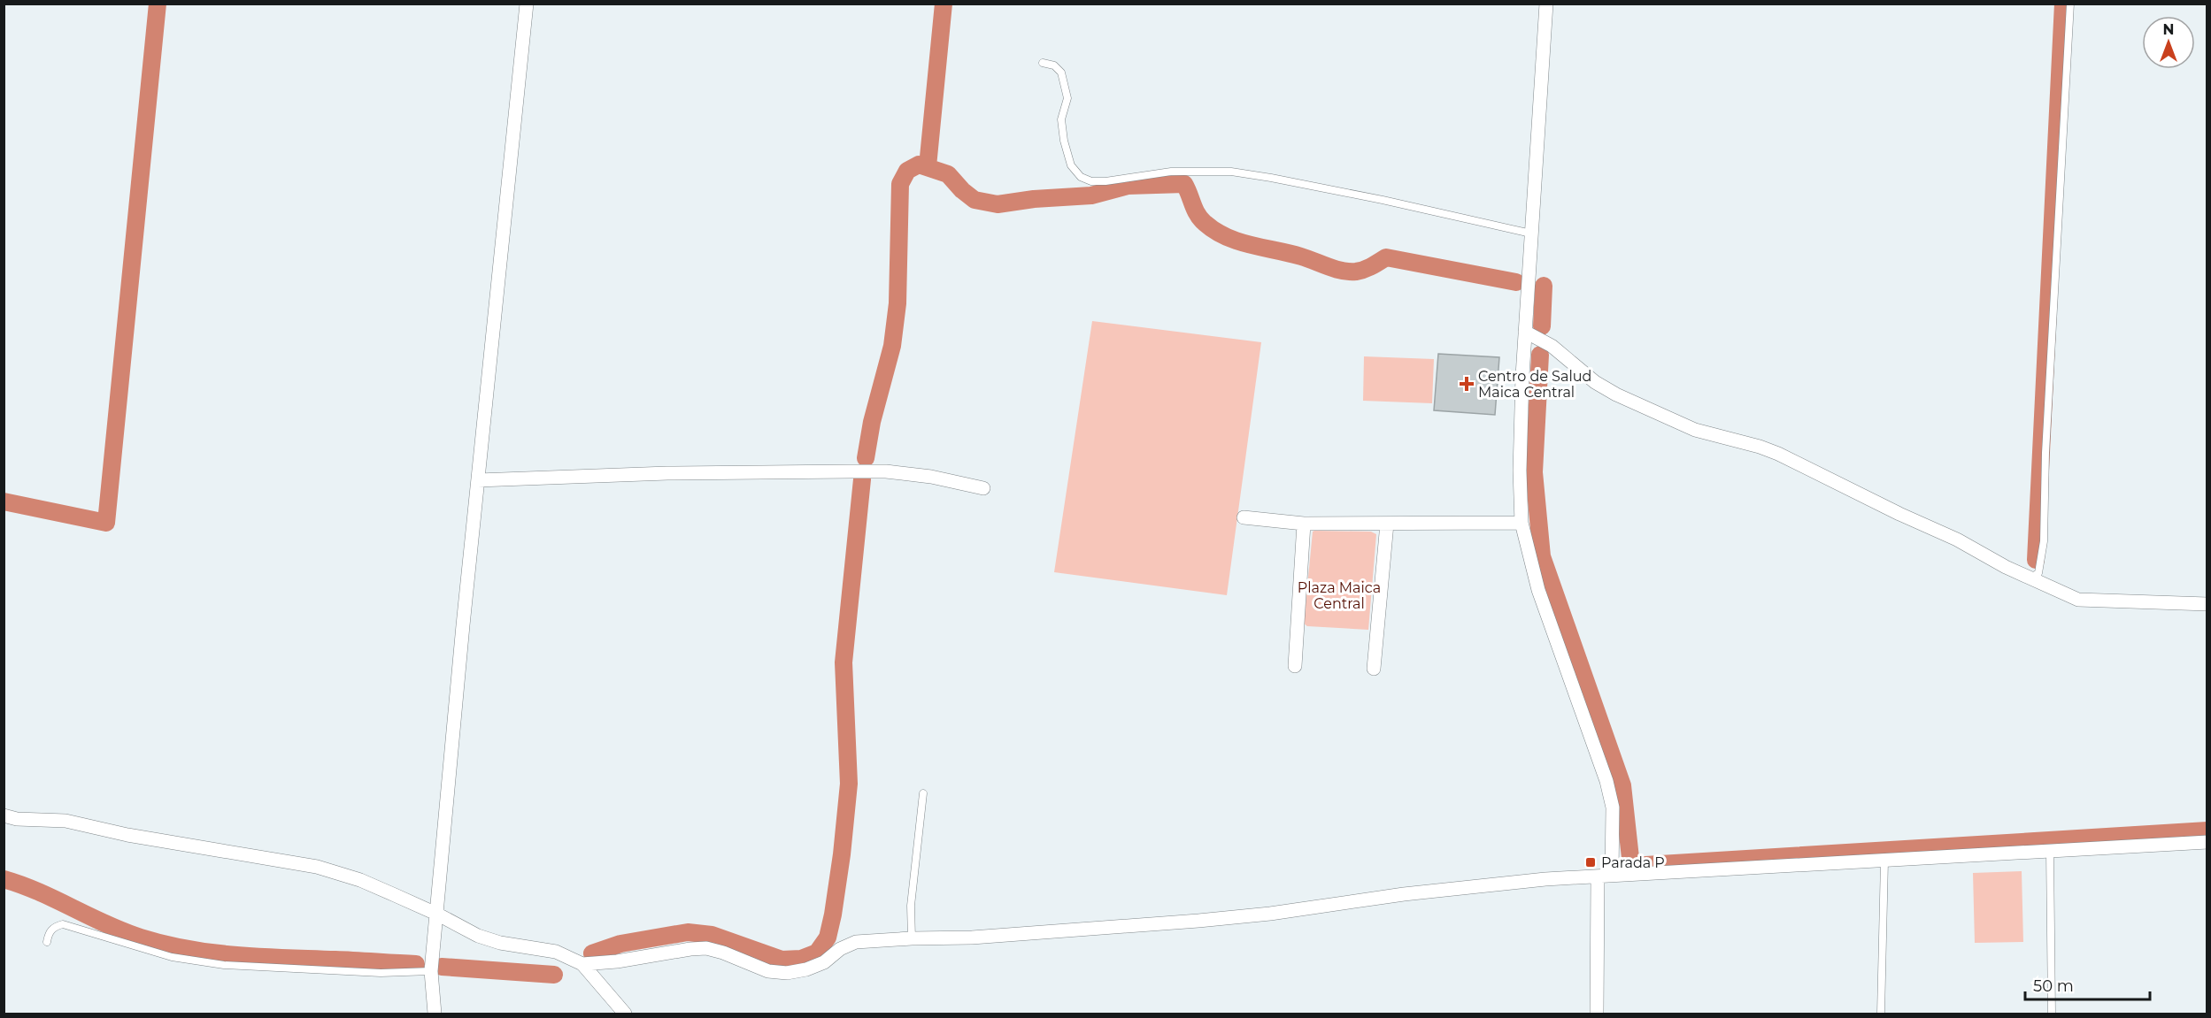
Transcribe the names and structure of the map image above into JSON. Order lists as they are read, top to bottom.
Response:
{
  "parks": ["Plaza Maica Central"],
  "places": {
    "health": ["Centro de Salud Maica Central"],
    "transit": ["Parada P"]
  },
  "scale_bar": "50 m",
  "north": "top"
}
